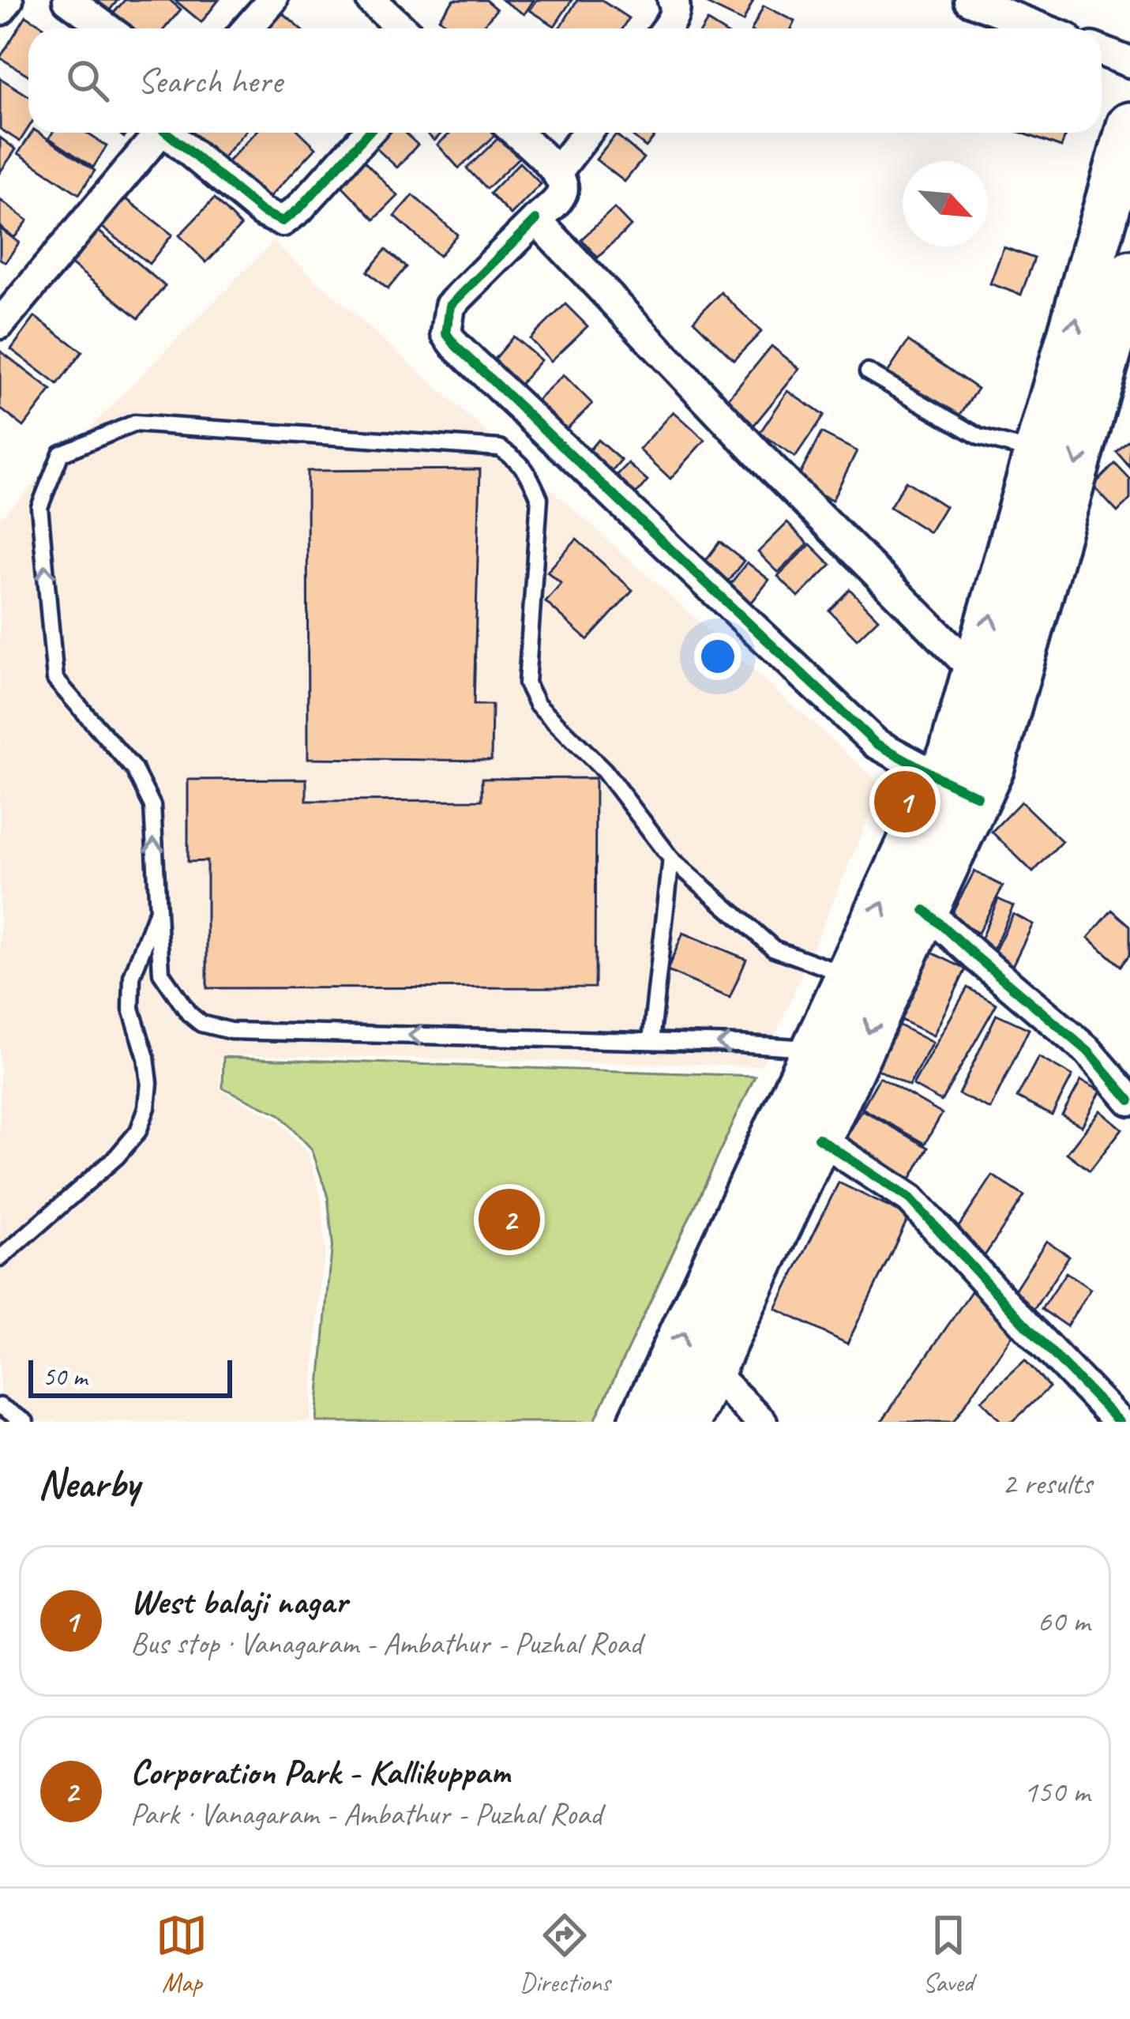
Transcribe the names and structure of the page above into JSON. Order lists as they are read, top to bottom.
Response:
{
  "scale_bar": "50 m",
  "north": "bottom right",
  "page": {
    "search": "Search here",
    "pins": ["1", "2"],
    "scale": "50 m",
    "heading": ["Nearby", "2 results"],
    "list": [
      {
        "mark": "1",
        "name": "West balaji nagar",
        "note": "Bus stop · Vanagaram - Ambathur - Puzhal Road",
        "value": "60 m"
      },
      {
        "mark": "2",
        "name": "Corporation Park - Kallikuppam",
        "note": "Park · Vanagaram - Ambathur - Puzhal Road",
        "value": "150 m"
      }
    ],
    "nav": ["Map", "Directions", "Saved"]
  }
}
